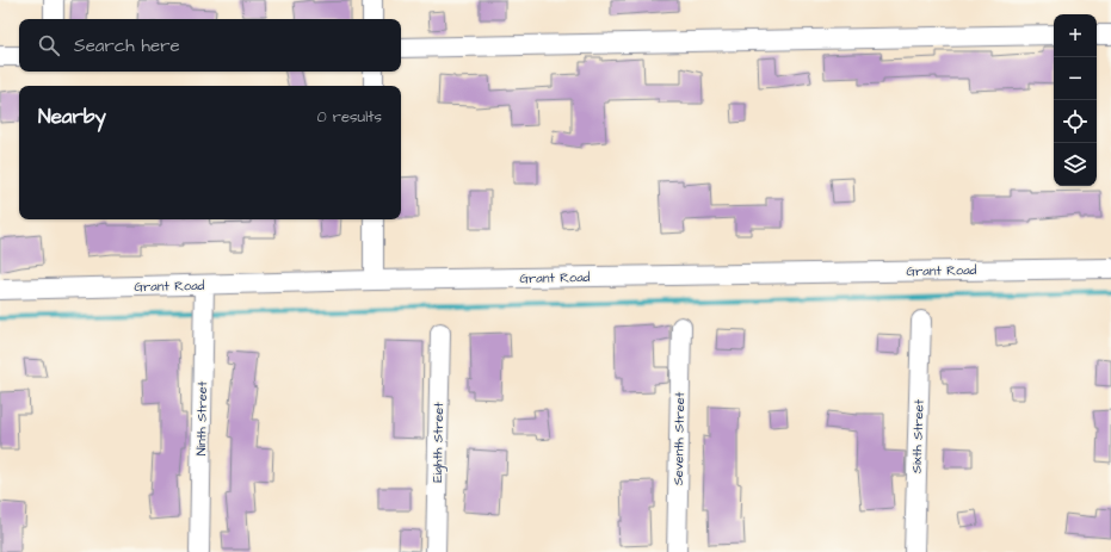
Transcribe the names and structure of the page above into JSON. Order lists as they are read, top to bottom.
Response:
{
  "streets": {
    "street": [
      "Grant Road",
      "Ninth Street",
      "Sixth Street",
      "Seventh Street",
      "Eighth Street"
    ]
  },
  "crossings": [
    ["Grant Road", "Ninth Street"]
  ],
  "page": {
    "map_buttons": ["+", "−"],
    "search": "Search here",
    "heading": ["Nearby", "0 results"]
  }
}
